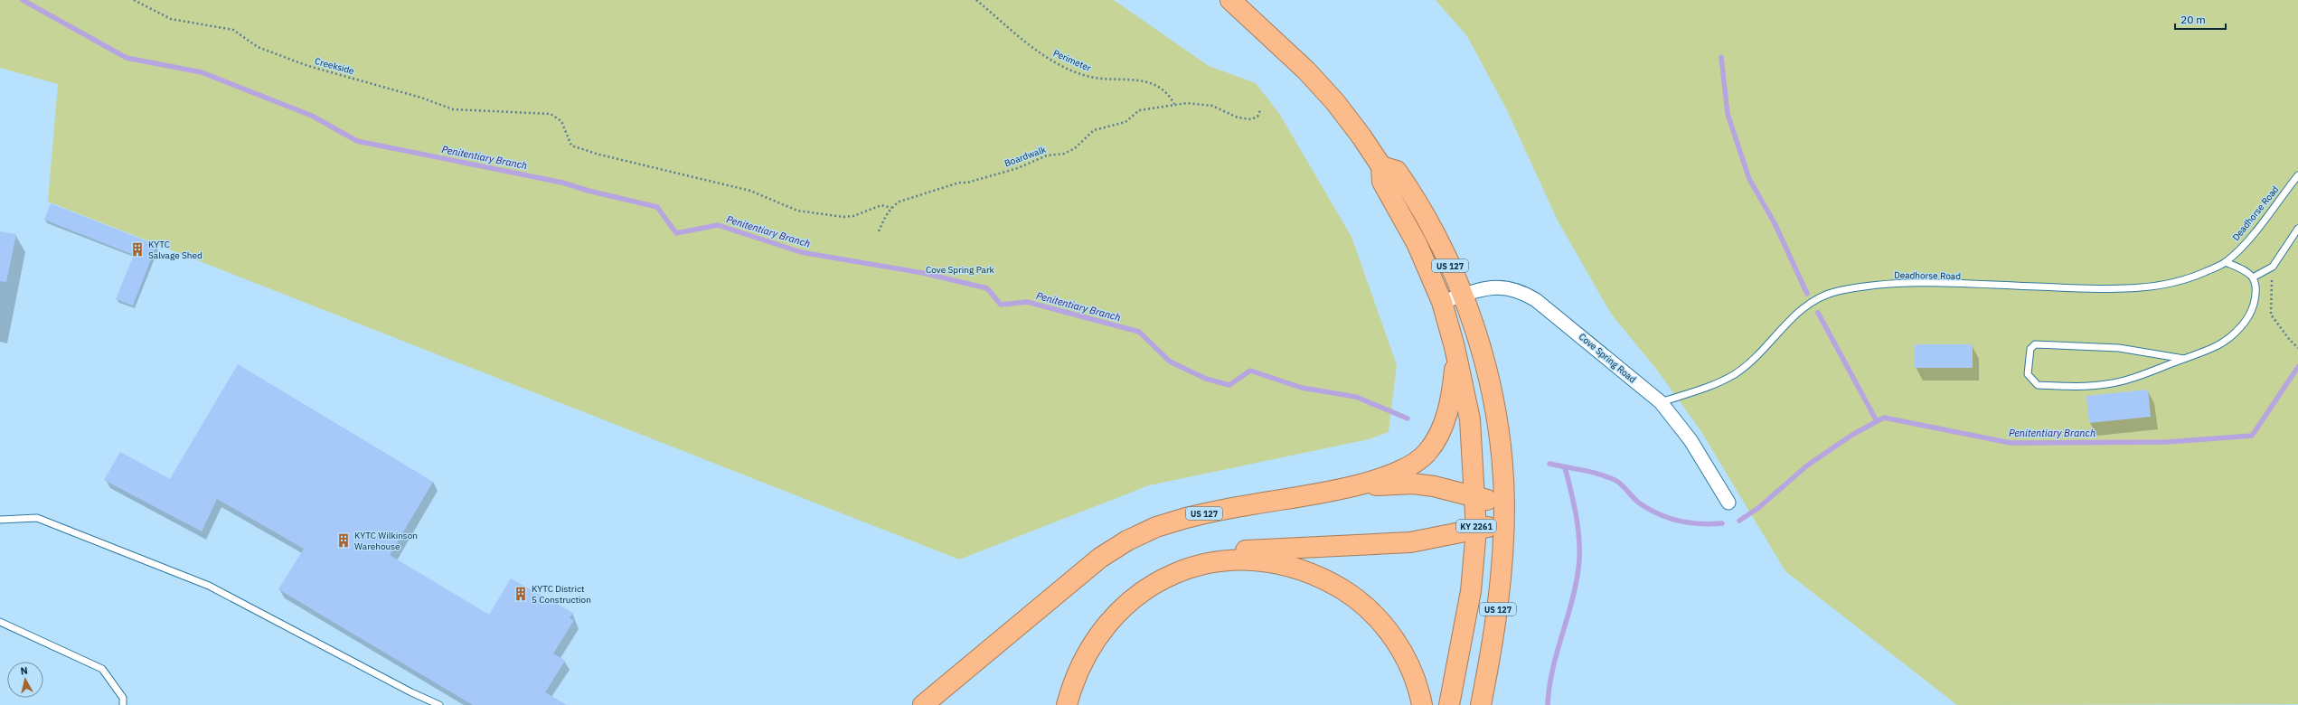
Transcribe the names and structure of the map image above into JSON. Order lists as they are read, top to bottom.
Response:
{
  "streets": {
    "highway": ["US 127", "KY 2261"],
    "street": ["Cove Spring Road"],
    "lane": ["Deadhorse Road"],
    "path": ["Perimeter", "Creekside", "Boardwalk"]
  },
  "crossings": [
    ["Perimeter", "Boardwalk"],
    ["Creekside", "Boardwalk"],
    ["Deadhorse Road", "Cove Spring Road"],
    ["US 127", "Cove Spring Road"],
    ["US 127", "KY 2261"]
  ],
  "water": ["Penitentiary Branch"],
  "parks": ["Cove Spring Park"],
  "places": {
    "building": ["KYTC Salvage Shed", "KYTC Wilkinson Warehouse", "KYTC District 5 Construction"]
  },
  "scale_bar": "20 m",
  "north": "top"
}
